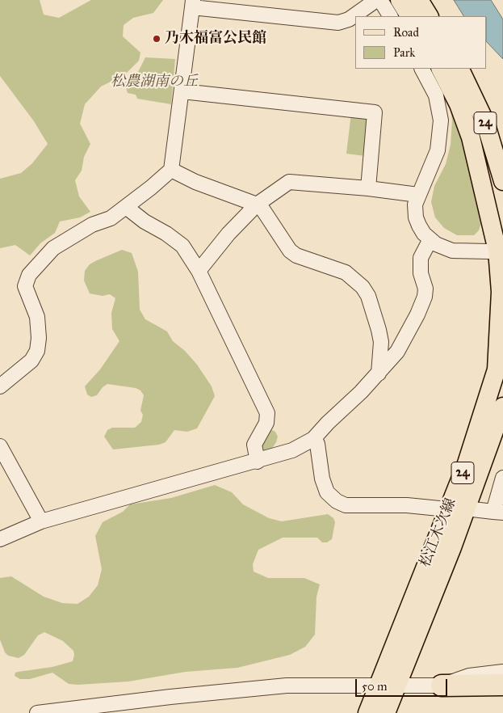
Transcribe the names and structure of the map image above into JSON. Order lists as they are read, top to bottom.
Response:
{
  "streets": {
    "main road": ["24", "松江木次線"]
  },
  "parks": ["松農湖南の丘"],
  "places": ["乃木福富公民館"],
  "legend": ["Road", "Park"],
  "scale_bar": "50 m"
}
